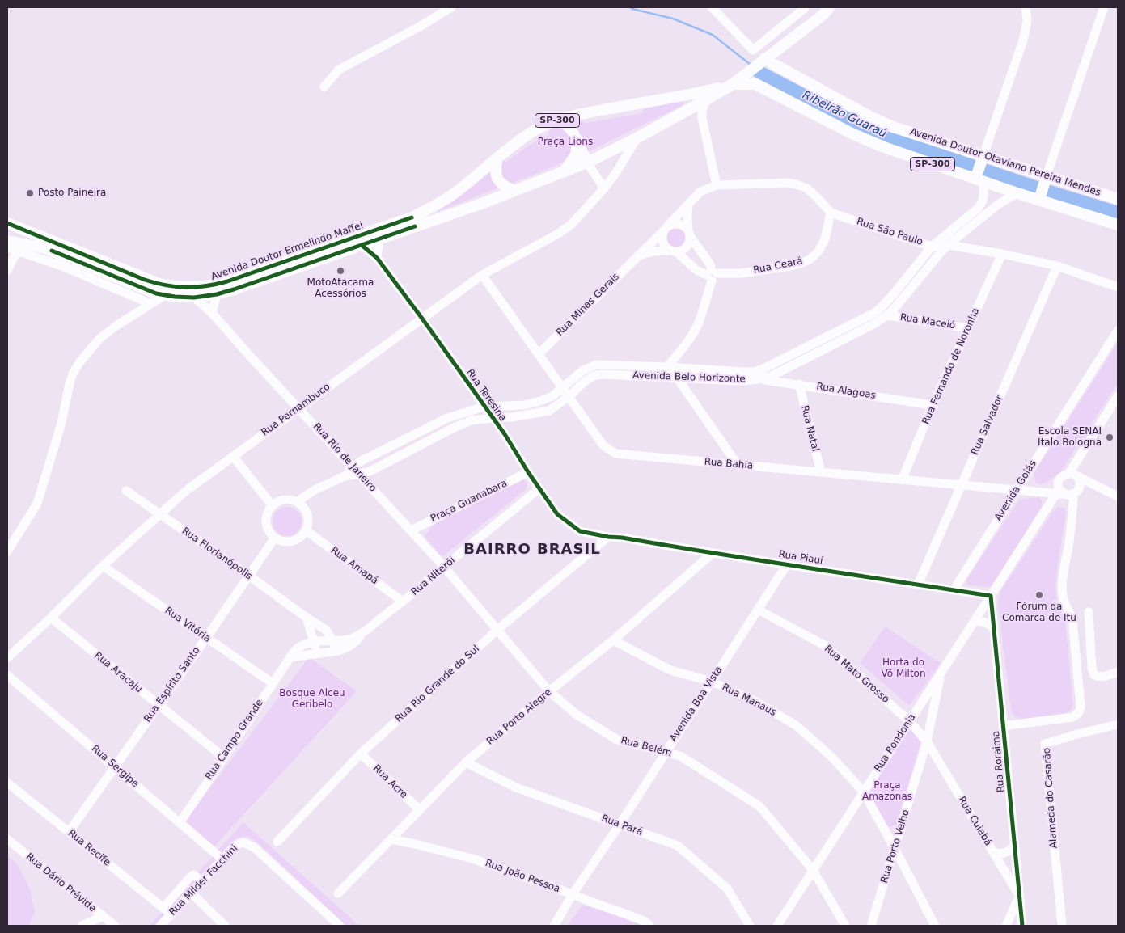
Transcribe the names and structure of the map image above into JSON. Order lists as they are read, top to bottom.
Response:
{
  "streets": {
    "main road": ["SP-300", "Avenida Doutor Otaviano Pereira Mendes", "Avenida Doutor Ermelindo Maffei"],
    "street": [
      "Rua São Paulo",
      "Rua Ceará",
      "Rua Minas Gerais",
      "Rua Maceió",
      "Rua Fernando de Noronha",
      "Avenida Belo Horizonte",
      "Rua Alagoas",
      "Rua Teresina",
      "Rua Pernambuco",
      "Rua Salvador",
      "Rua Natal",
      "Rua Rio de Janeiro",
      "Rua Bahia",
      "Avenida Goiás",
      "Praça Guanabara",
      "Rua Florianópolis",
      "Rua Piauí",
      "Rua Amapá",
      "Rua Niterói",
      "Rua Vitória",
      "Rua Aracaju",
      "Rua Mato Grosso",
      "Rua Rio Grande do Sul",
      "Rua Espírito Santo",
      "Rua Manaus",
      "Avenida Boa Vista",
      "Rua Porto Alegre",
      "Rua Campo Grande",
      "Rua Rondonia",
      "Rua Belém",
      "Rua Roraima",
      "Rua Sergipe",
      "Rua Acre",
      "Alameda do Casarão",
      "Rua Cuiabá",
      "Rua Pará",
      "Rua Porto Velho",
      "Rua Recife",
      "Rua João Pessoa",
      "Rua Milder Facchini",
      "Rua Dário Prévide"
    ]
  },
  "crossings": [
    ["Avenida Doutor Otaviano Pereira Mendes", "Avenida Doutor Ermelindo Maffei"],
    ["Avenida Doutor Otaviano Pereira Mendes", "Avenida Belo Horizonte"],
    ["Rua São Paulo", "Rua Ceará"],
    ["Rua São Paulo", "Rua Minas Gerais"],
    ["Rua São Paulo", "Rua Fernando de Noronha"],
    ["Rua São Paulo", "Avenida Belo Horizonte"],
    ["Rua São Paulo", "Rua Salvador"],
    ["Avenida Doutor Ermelindo Maffei", "Rua Teresina"],
    ["Avenida Doutor Ermelindo Maffei", "Rua Pernambuco"],
    ["Avenida Doutor Ermelindo Maffei", "Rua Rio de Janeiro"],
    ["Rua Ceará", "Rua Minas Gerais"],
    ["Rua Minas Gerais", "Rua Bahia"],
    ["Rua Maceió", "Rua Fernando de Noronha"],
    ["Rua Maceió", "Avenida Belo Horizonte"],
    ["Rua Fernando de Noronha", "Rua Alagoas"],
    ["Rua Fernando de Noronha", "Rua Bahia"],
    ["Avenida Belo Horizonte", "Rua Alagoas"],
    ["Avenida Belo Horizonte", "Rua Teresina"],
    ["Avenida Belo Horizonte", "Rua Rio de Janeiro"],
    ["Avenida Belo Horizonte", "Rua Bahia"],
    ["Avenida Belo Horizonte", "Rua Amapá"],
    ["Avenida Belo Horizonte", "Rua Espírito Santo"],
    ["Rua Alagoas", "Rua Natal"],
    ["Rua Teresina", "Rua Pernambuco"],
    ["Rua Teresina", "Praça Guanabara"],
    ["Rua Teresina", "Rua Piauí"],
    ["Rua Teresina", "Rua Niterói"],
    ["Rua Teresina", "Rua Rio Grande do Sul"],
    ["Rua Pernambuco", "Rua Rio de Janeiro"],
    ["Rua Pernambuco", "Rua Bahia"],
    ["Rua Pernambuco", "Rua Florianópolis"],
    ["Rua Pernambuco", "Rua Vitória"],
    ["Rua Pernambuco", "Rua Aracaju"],
    ["Rua Salvador", "Rua Bahia"],
    ["Rua Salvador", "Rua Piauí"],
    ["Rua Natal", "Rua Bahia"],
    ["Rua Rio de Janeiro", "Praça Guanabara"],
    ["Rua Rio de Janeiro", "Rua Niterói"],
    ["Rua Rio de Janeiro", "Rua Belém"],
    ["Rua Bahia", "Avenida Goiás"],
    ["Avenida Goiás", "Rua Piauí"],
    ["Rua Florianópolis", "Rua Niterói"],
    ["Rua Florianópolis", "Rua Espírito Santo"],
    ["Rua Florianópolis", "Rua Campo Grande"],
    ["Rua Piauí", "Rua Rio Grande do Sul"],
    ["Rua Piauí", "Avenida Boa Vista"],
    ["Rua Piauí", "Rua Porto Alegre"],
    ["Rua Piauí", "Rua Roraima"],
    ["Rua Amapá", "Rua Niterói"],
    ["Rua Amapá", "Rua Espírito Santo"],
    ["Rua Niterói", "Rua Belém"],
    ["Rua Vitória", "Rua Espírito Santo"],
    ["Rua Vitória", "Rua Campo Grande"],
    ["Rua Aracaju", "Rua Espírito Santo"],
    ["Rua Aracaju", "Rua Campo Grande"],
    ["Rua Mato Grosso", "Avenida Boa Vista"],
    ["Rua Mato Grosso", "Rua Rondonia"],
    ["Rua Mato Grosso", "Rua Cuiabá"],
    ["Rua Rio Grande do Sul", "Rua Belém"],
    ["Rua Rio Grande do Sul", "Rua Acre"],
    ["Rua Espírito Santo", "Rua Sergipe"],
    ["Rua Espírito Santo", "Rua Recife"],
    ["Rua Manaus", "Avenida Boa Vista"],
    ["Rua Manaus", "Rua Porto Alegre"],
    ["Rua Manaus", "Rua Rondonia"],
    ["Rua Manaus", "Rua Porto Velho"],
    ["Avenida Boa Vista", "Rua Belém"],
    ["Avenida Boa Vista", "Rua Pará"],
    ["Avenida Boa Vista", "Rua João Pessoa"],
    ["Rua Porto Alegre", "Rua Belém"],
    ["Rua Porto Alegre", "Rua Acre"],
    ["Rua Porto Alegre", "Rua Pará"],
    ["Rua Porto Alegre", "Rua João Pessoa"],
    ["Rua Campo Grande", "Rua Sergipe"],
    ["Rua Rondonia", "Rua Belém"],
    ["Rua Rondonia", "Rua Cuiabá"],
    ["Rua Rondonia", "Rua Porto Velho"],
    ["Rua Roraima", "Rua Cuiabá"],
    ["Rua Sergipe", "Rua Milder Facchini"],
    ["Rua Cuiabá", "Rua Porto Velho"],
    ["Rua Recife", "Rua Milder Facchini"]
  ],
  "districts": ["BAIRRO BRASIL"],
  "water": ["Ribeirão Guaraú"],
  "parks": [
    "Praça Lions",
    "Horta do Võ Milton",
    "Bosque Alceu Geribelo",
    "Praça Amazonas"
  ],
  "places": [
    "Posto Paineira",
    "MotoAtacama Acessórios",
    "Escola SENAI Italo Bologna",
    "Fórum da Comarca de Itu"
  ]
}
